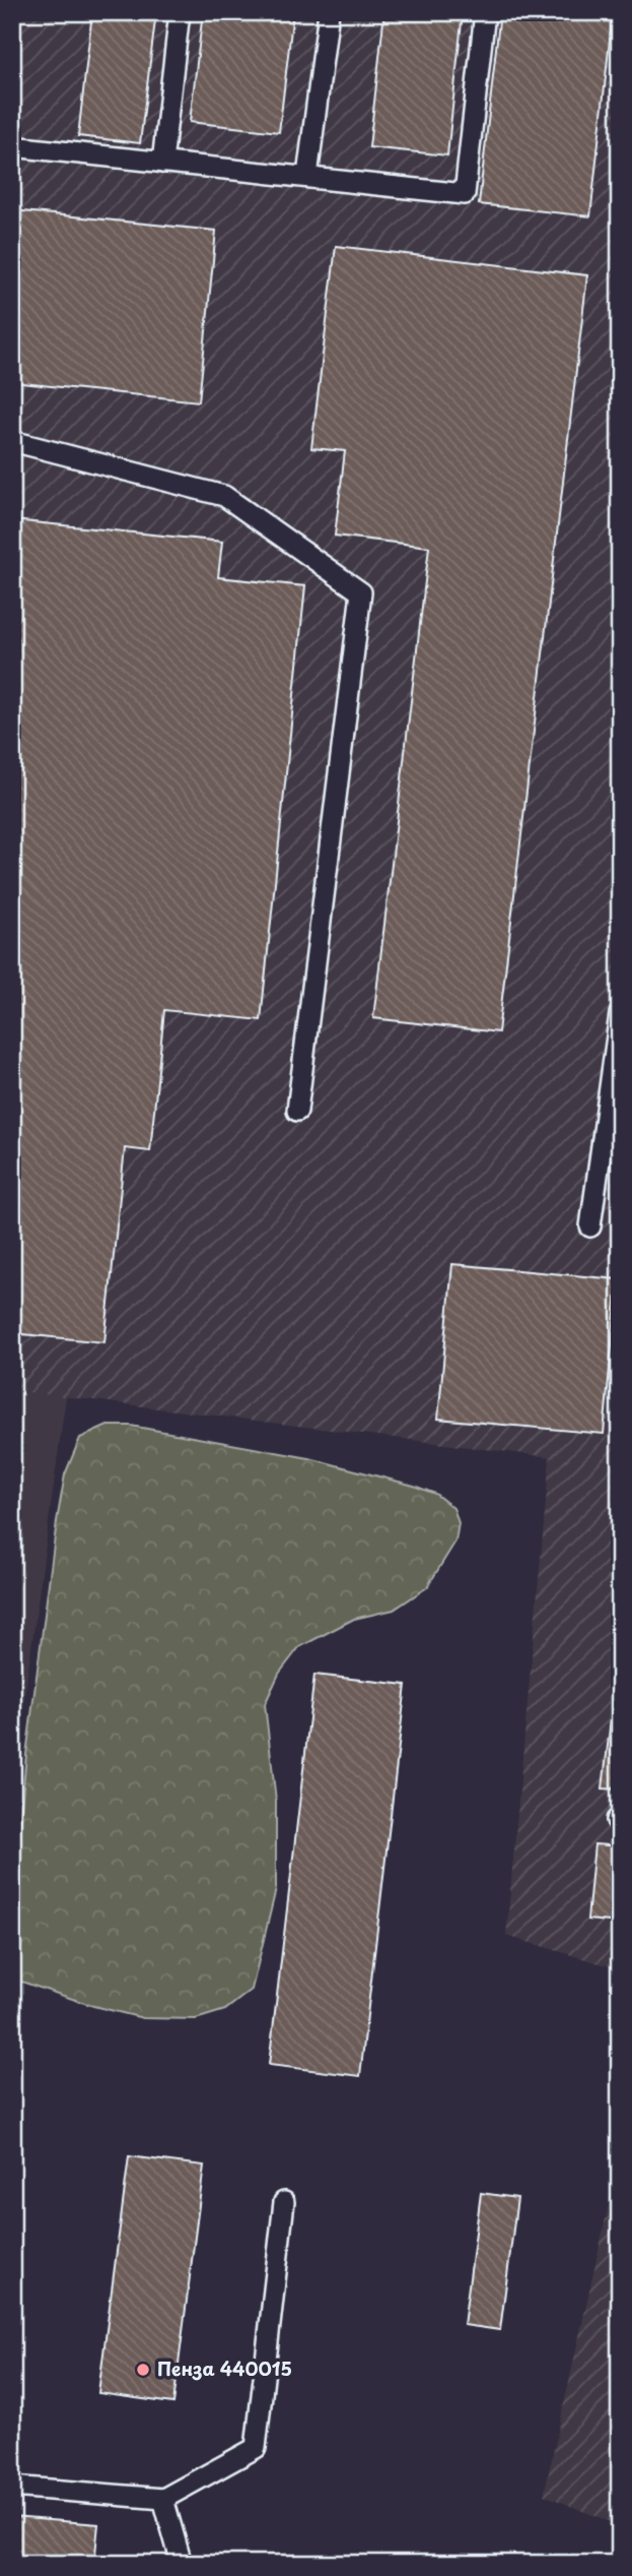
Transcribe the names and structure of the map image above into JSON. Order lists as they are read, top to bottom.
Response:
{
  "places": ["Пенза 440015"]
}
